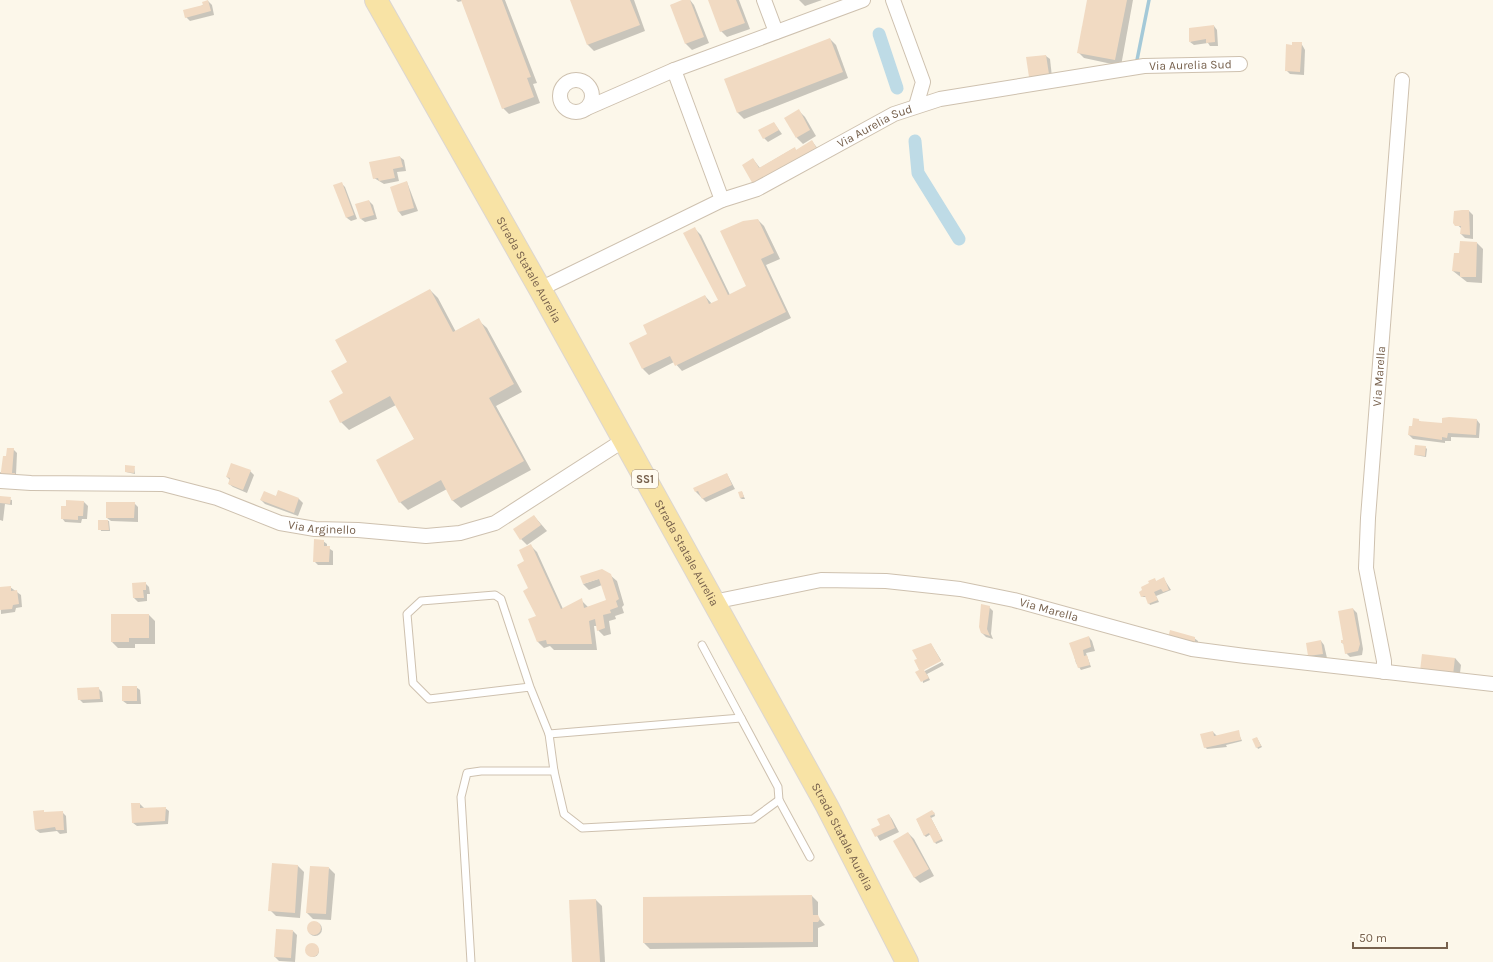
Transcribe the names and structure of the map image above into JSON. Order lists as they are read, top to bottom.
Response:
{
  "streets": {
    "main road": ["Strada Statale Aurelia", "SS1"],
    "street": ["Via Aurelia Sud", "Via Marella", "Via Arginello"]
  },
  "crossings": [
    ["Via Aurelia Sud", "Strada Statale Aurelia"],
    ["Strada Statale Aurelia", "Via Marella"],
    ["Strada Statale Aurelia", "Via Arginello"]
  ],
  "scale_bar": "50 m"
}
